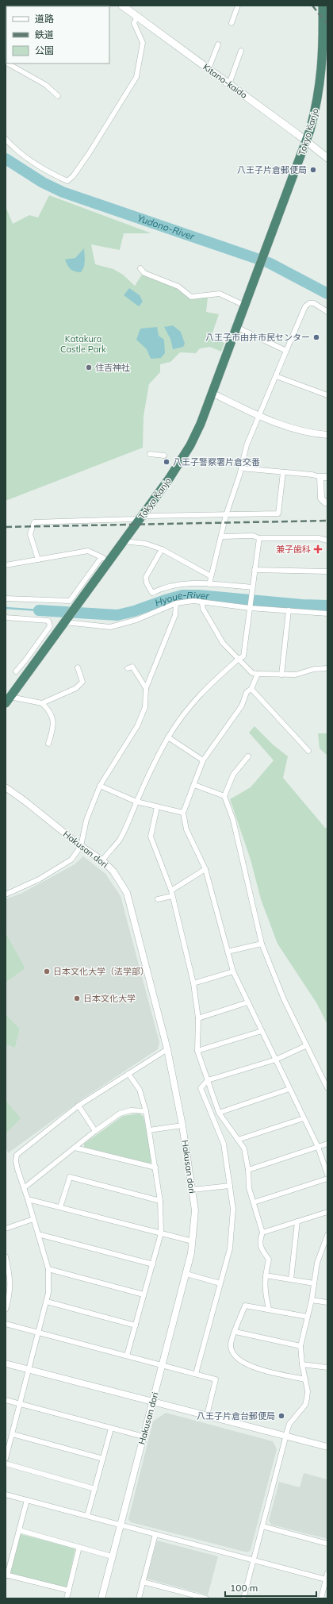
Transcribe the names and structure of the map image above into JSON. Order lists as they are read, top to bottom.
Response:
{
  "streets": {
    "highway": ["Tokyo Kanjo"],
    "main road": ["Kitano-kaido"],
    "street": ["Hakusan dori"]
  },
  "crossings": [
    ["Kitano-kaido", "Tokyo Kanjo"]
  ],
  "water": ["Yudono-River", "Hyoue-River"],
  "parks": ["Katakura Castle Park"],
  "places": {
    "other": [
      "八王子片倉郵便局",
      "八王子市由井市民センター",
      "住吉神社",
      "八王子警察署片倉交番",
      "日本文化大学（法学部）",
      "日本文化大学",
      "八王子片倉台郵便局"
    ],
    "health": ["兼子歯科"]
  },
  "legend": ["道路", "鉄道", "公園"],
  "scale_bar": "100 m"
}
